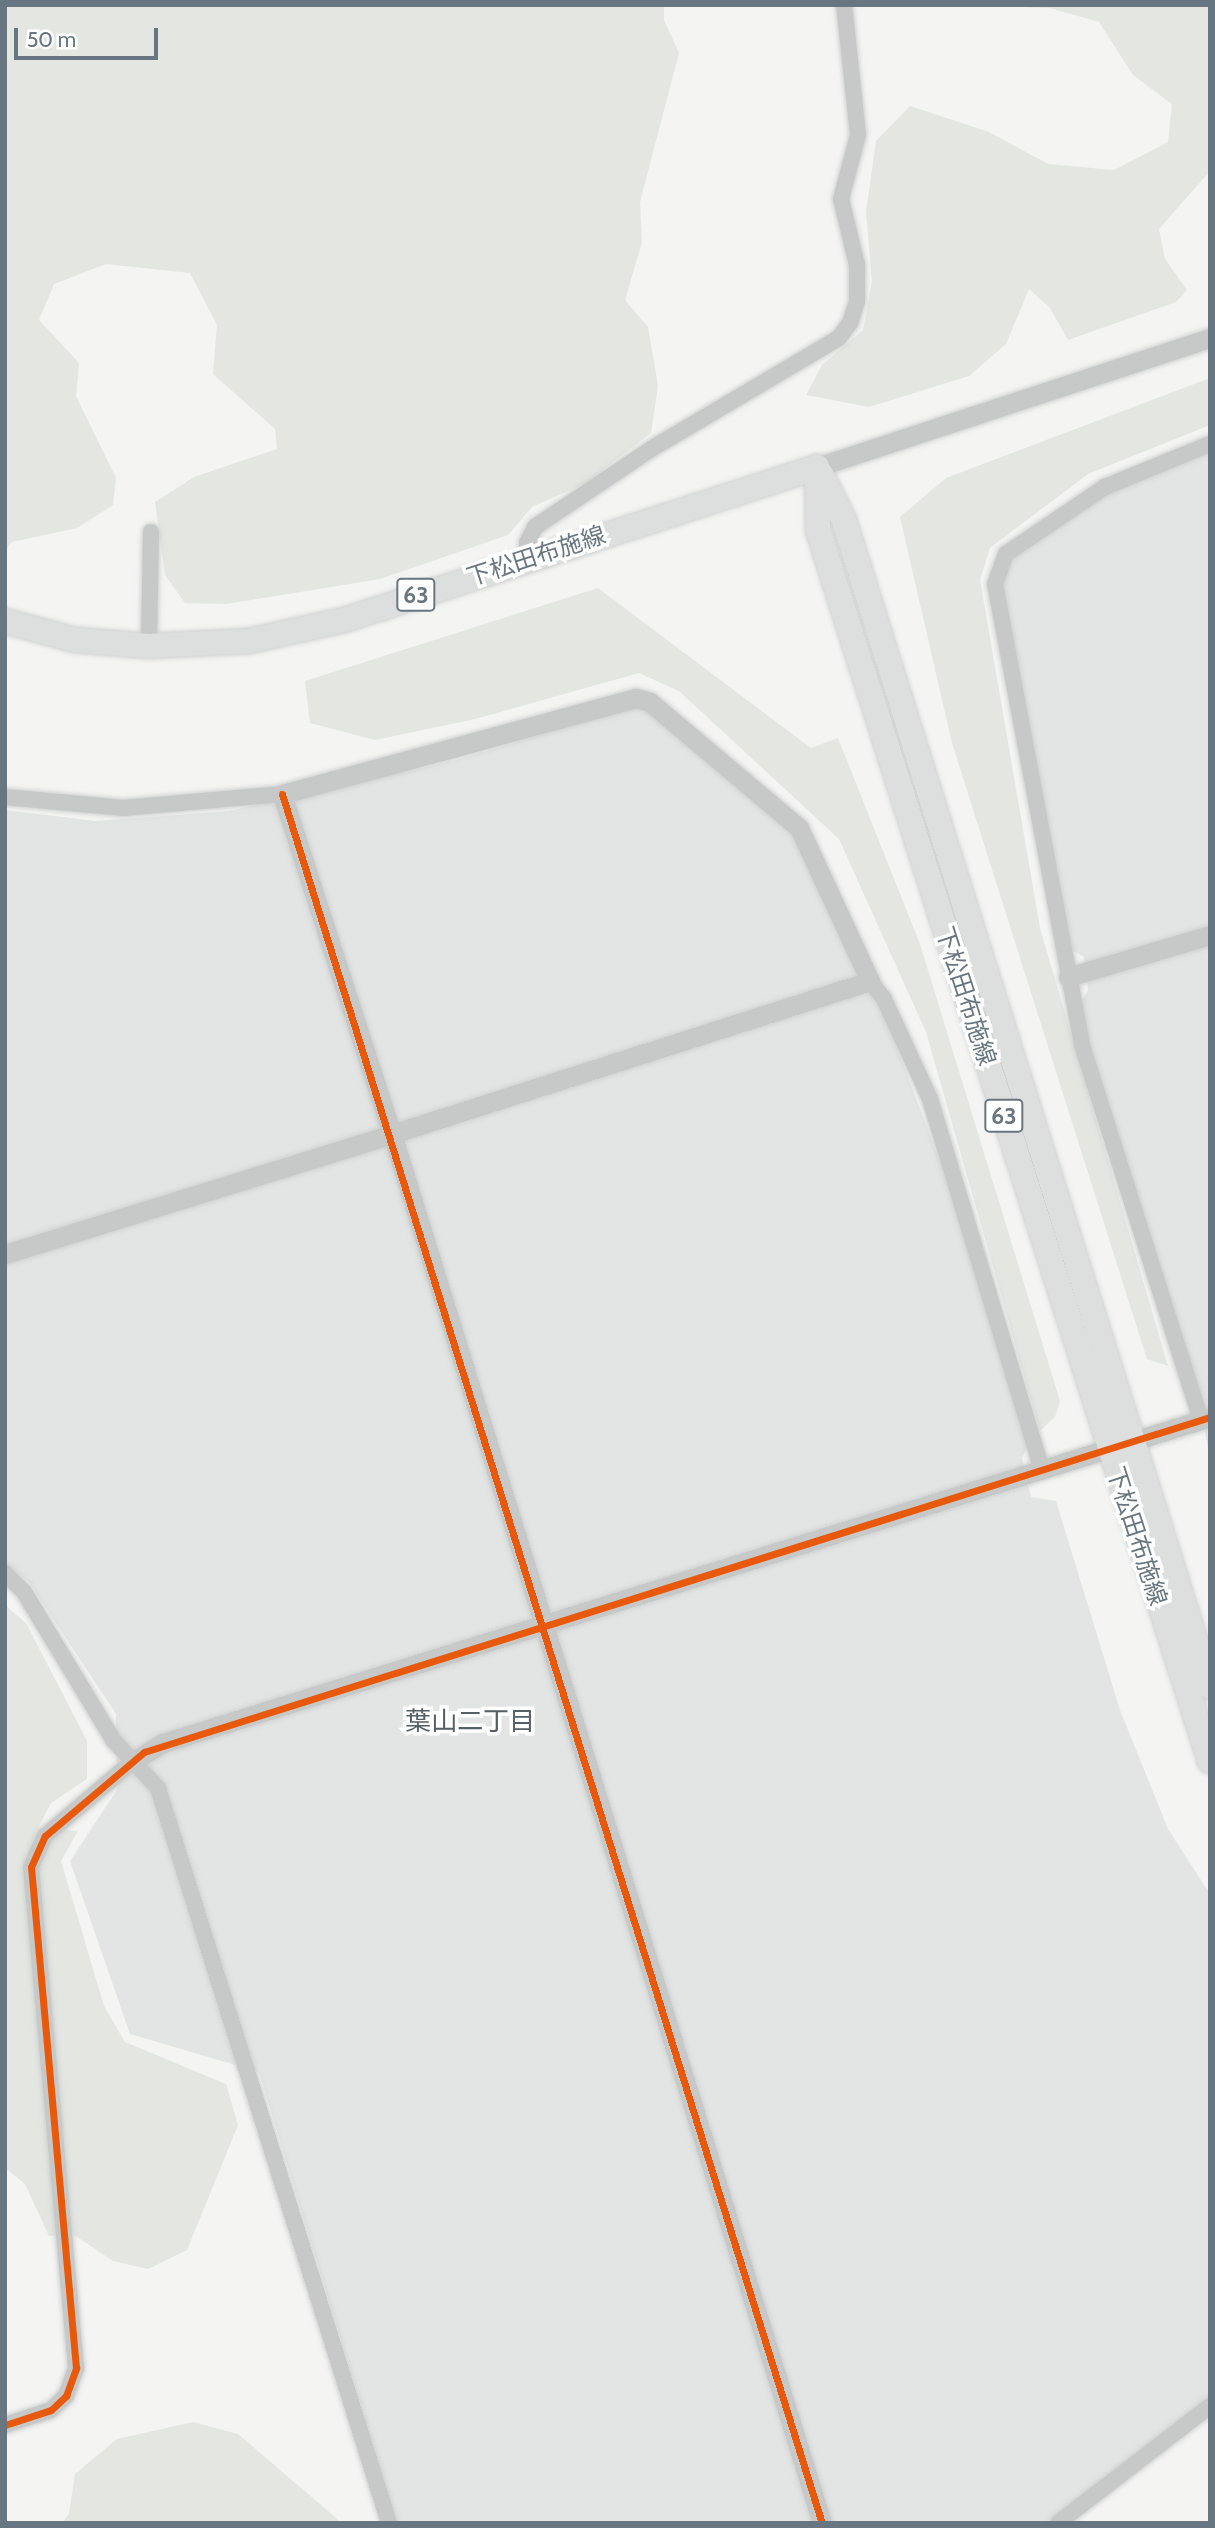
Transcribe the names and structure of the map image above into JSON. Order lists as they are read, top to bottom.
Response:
{
  "streets": {
    "main road": ["下松田布施線", "63"]
  },
  "districts": ["葉山二丁目"],
  "scale_bar": "50 m"
}
